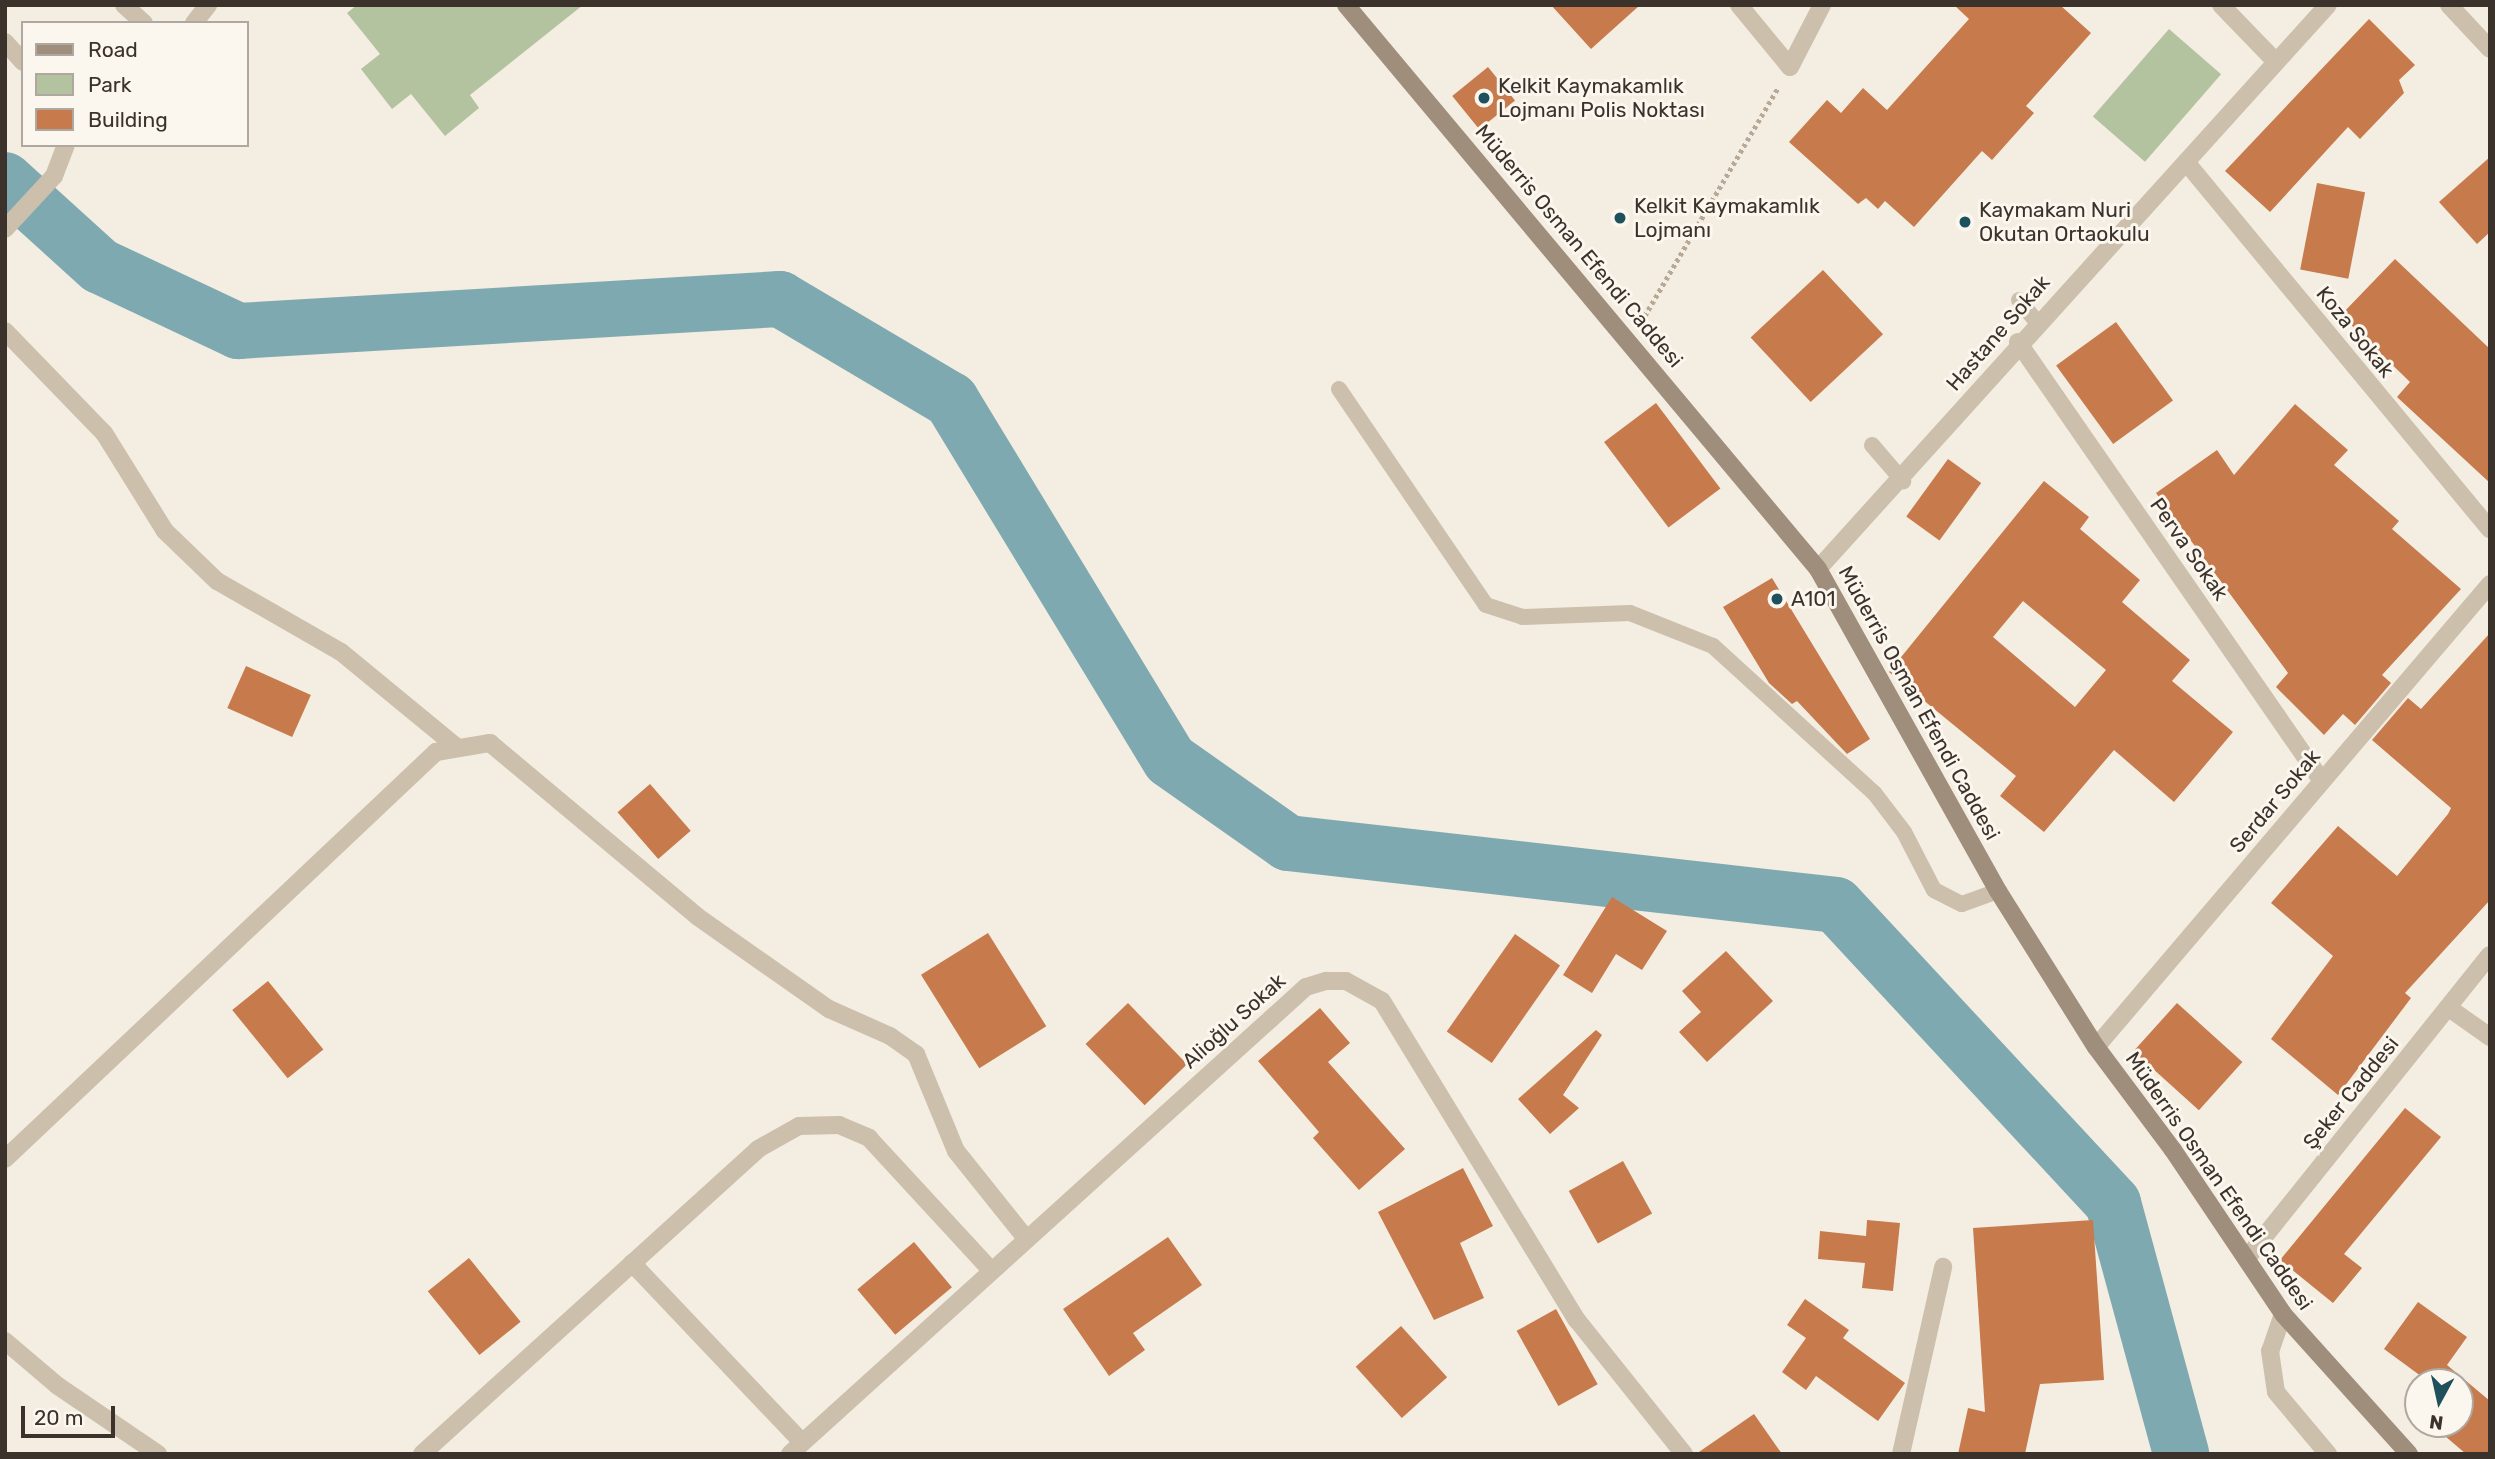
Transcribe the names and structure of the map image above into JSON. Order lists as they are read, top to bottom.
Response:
{
  "streets": {
    "main road": ["Müderris Osman Efendi Caddesi"],
    "street": [
      "Koza Sokak",
      "Hastane Sokak",
      "Perva Sokak",
      "Serdar Sokak",
      "Alioğlu Sokak",
      "Şeker Caddesi"
    ]
  },
  "crossings": [
    ["Müderris Osman Efendi Caddesi", "Hastane Sokak"],
    ["Müderris Osman Efendi Caddesi", "Serdar Sokak"],
    ["Müderris Osman Efendi Caddesi", "Şeker Caddesi"],
    ["Koza Sokak", "Hastane Sokak"],
    ["Hastane Sokak", "Perva Sokak"],
    ["Perva Sokak", "Serdar Sokak"]
  ],
  "places": [
    "Kelkit Kaymakamlık Lojmanı Polis Noktası",
    "Kelkit Kaymakamlık Lojmanı",
    "Kaymakam Nuri Okutan Ortaokulu",
    "A101"
  ],
  "legend": ["Road", "Park", "Building"],
  "scale_bar": "20 m",
  "north": "bottom"
}
